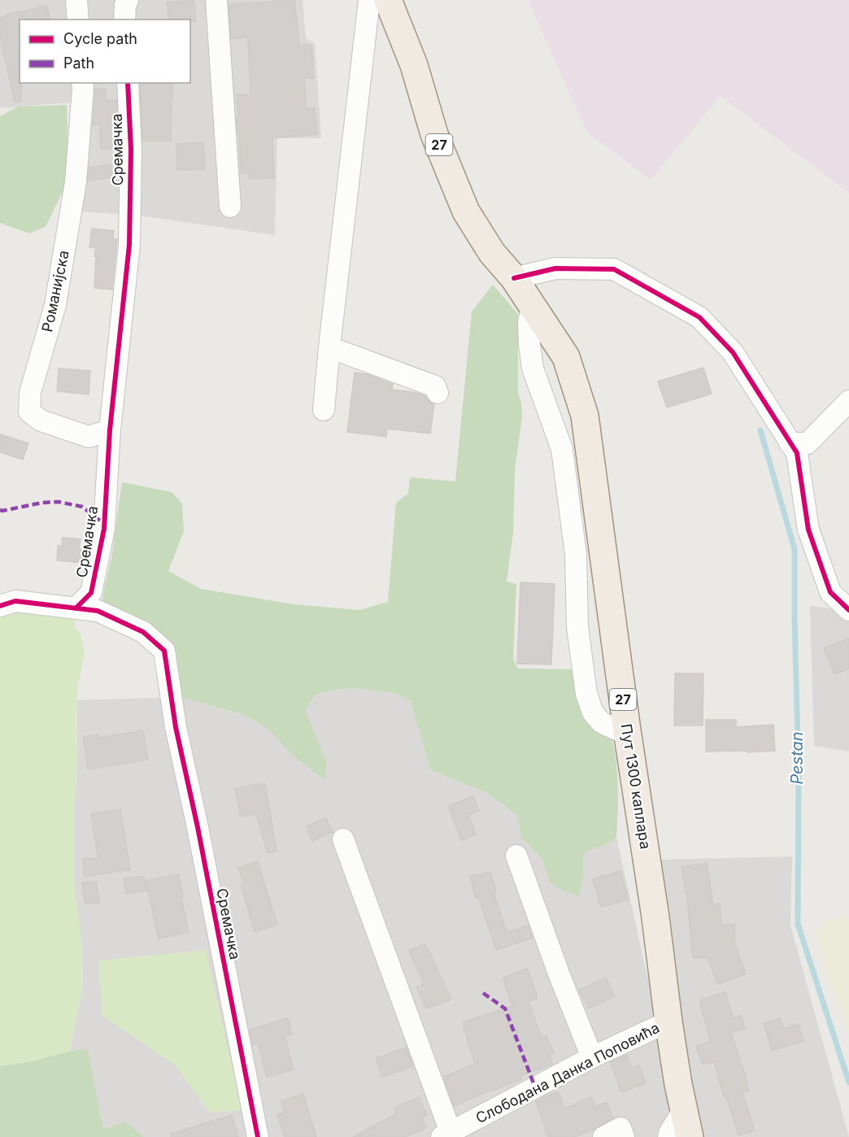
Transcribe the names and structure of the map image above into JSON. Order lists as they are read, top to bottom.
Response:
{
  "streets": {
    "main road": ["27", "Пут 1300 каплара"],
    "street": ["Сремачка", "Романијска", "Слободана Данка Поповића"]
  },
  "crossings": [
    ["27", "Пут 1300 каплара"],
    ["Сремачка", "Романијска"],
    ["Пут 1300 каплара", "Слободана Данка Поповића"]
  ],
  "water": ["Pestan"],
  "legend": ["Cycle path", "Path"]
}
